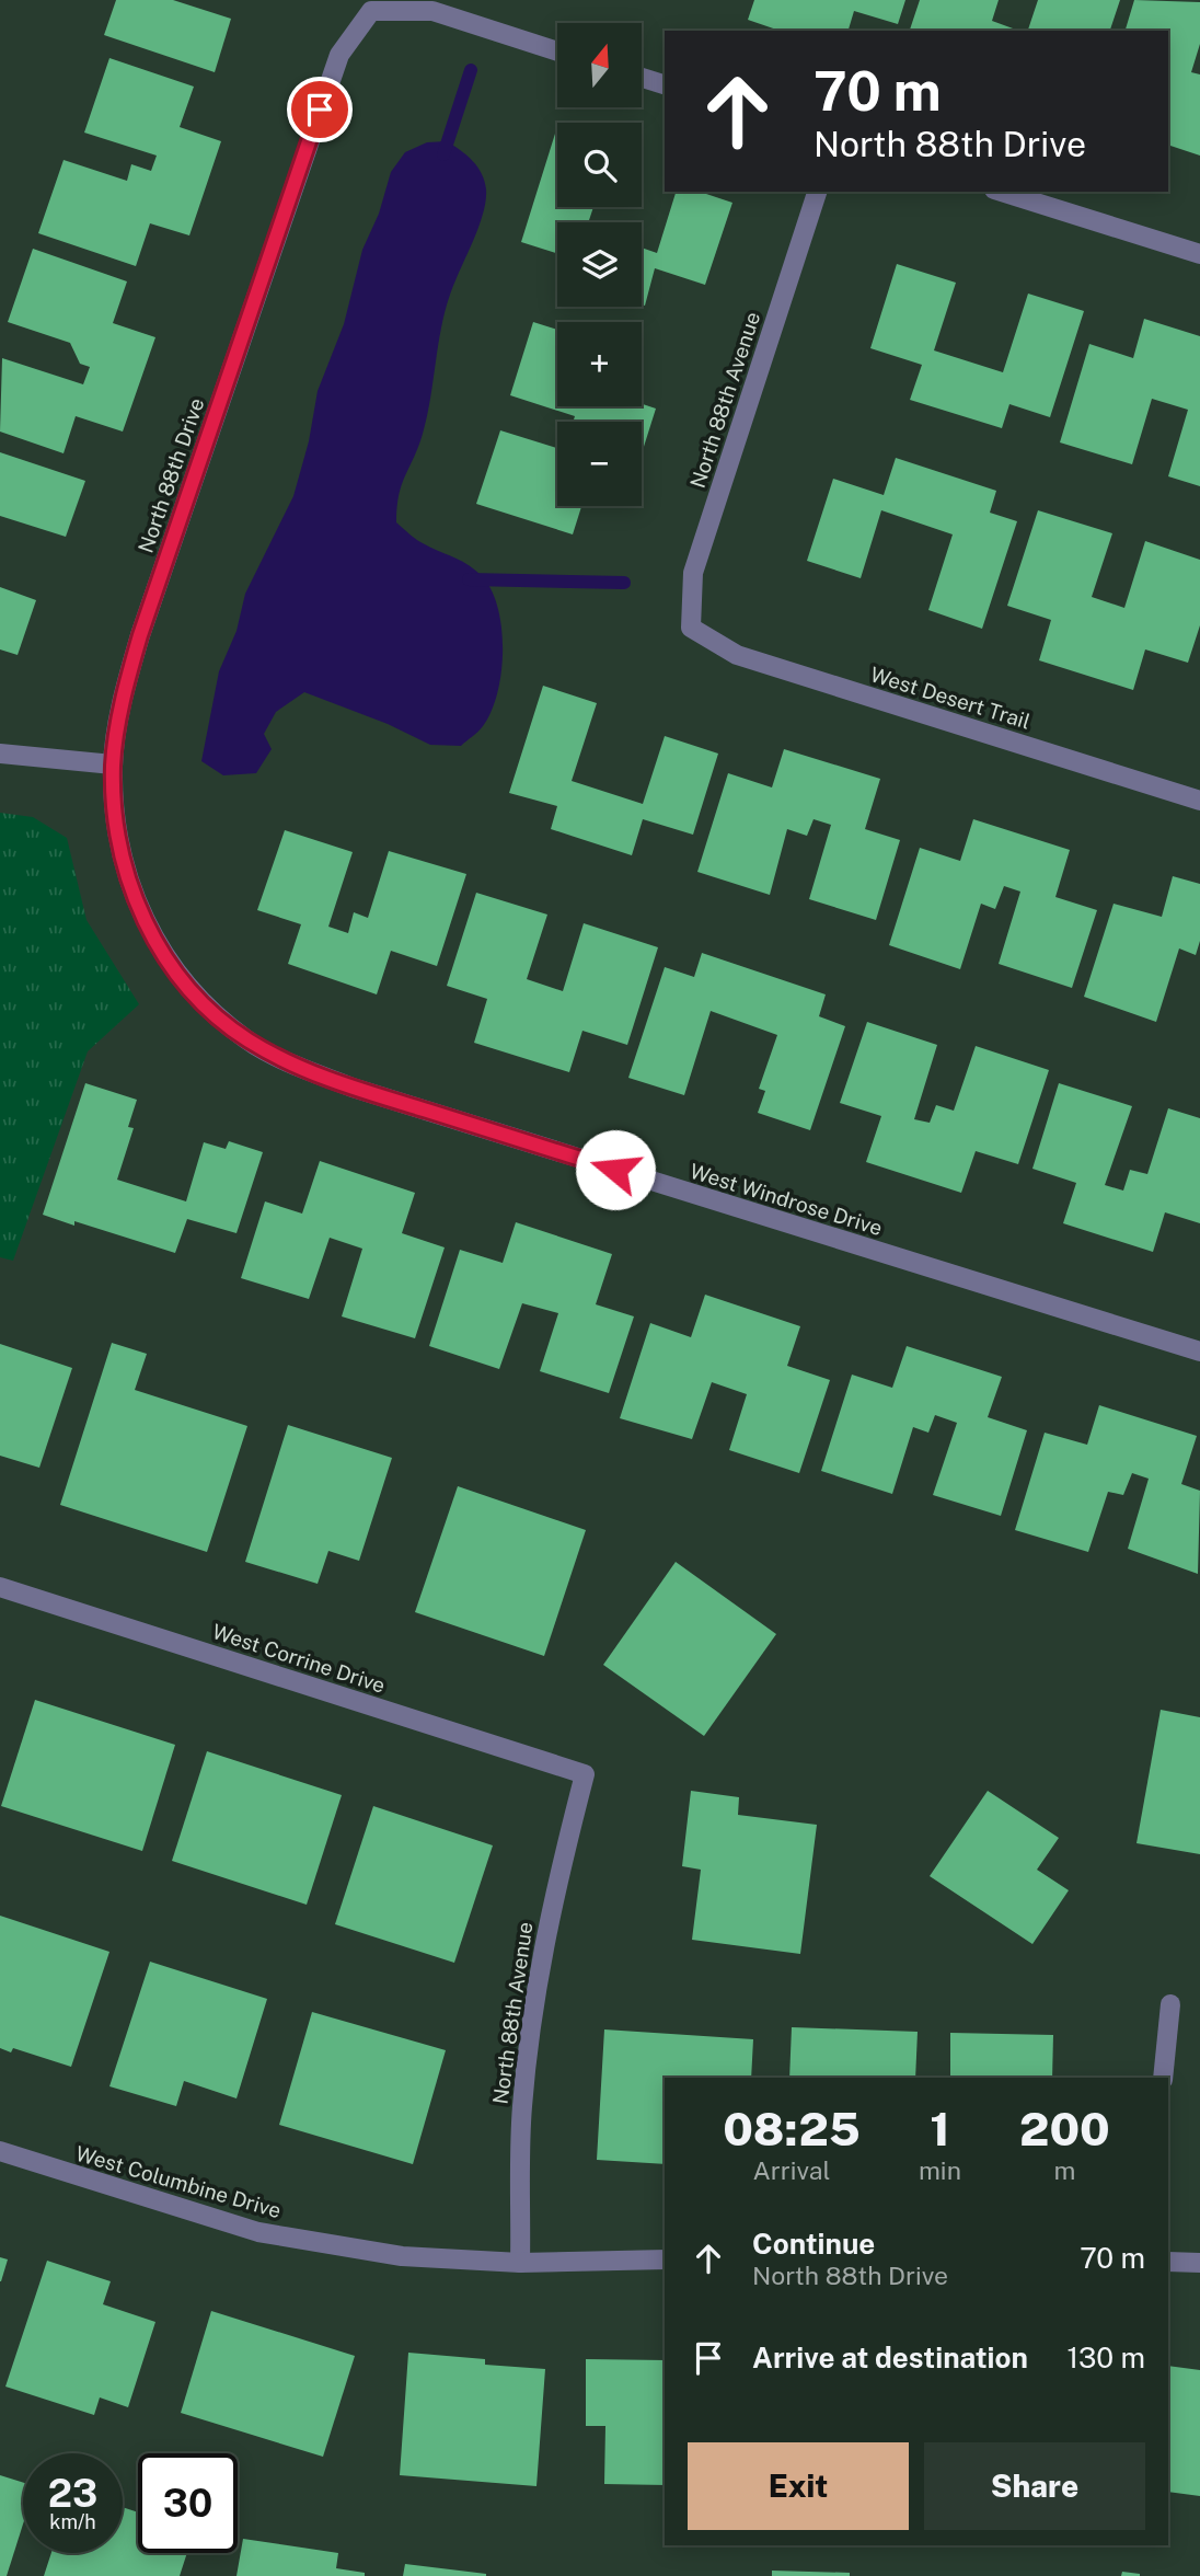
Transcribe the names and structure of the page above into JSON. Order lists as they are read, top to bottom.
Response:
{
  "streets": {
    "street": [
      "North 88th Avenue",
      "North 88th Drive",
      "West Desert Trail",
      "West Windrose Drive",
      "West Corrine Drive",
      "West Columbine Drive"
    ]
  },
  "crossings": [
    ["North 88th Avenue", "West Desert Trail"],
    ["North 88th Avenue", "West Corrine Drive"],
    ["North 88th Avenue", "West Columbine Drive"],
    ["North 88th Drive", "West Windrose Drive"]
  ],
  "north": "top",
  "page": {
    "map_buttons": ["+", "−"],
    "turn": ["70 m", "North 88th Drive"],
    "eta": [
      "08:25",
      "Arrival",
      "1",
      "min",
      "200",
      "m"
    ],
    "list": [
      {
        "name": "Continue",
        "note": "North 88th Drive",
        "value": "70 m"
      },
      {
        "name": "Arrive at destination",
        "value": "130 m"
      }
    ],
    "buttons": ["Exit", "Share"],
    "speed": "23 km/h",
    "limit": "30"
  }
}
